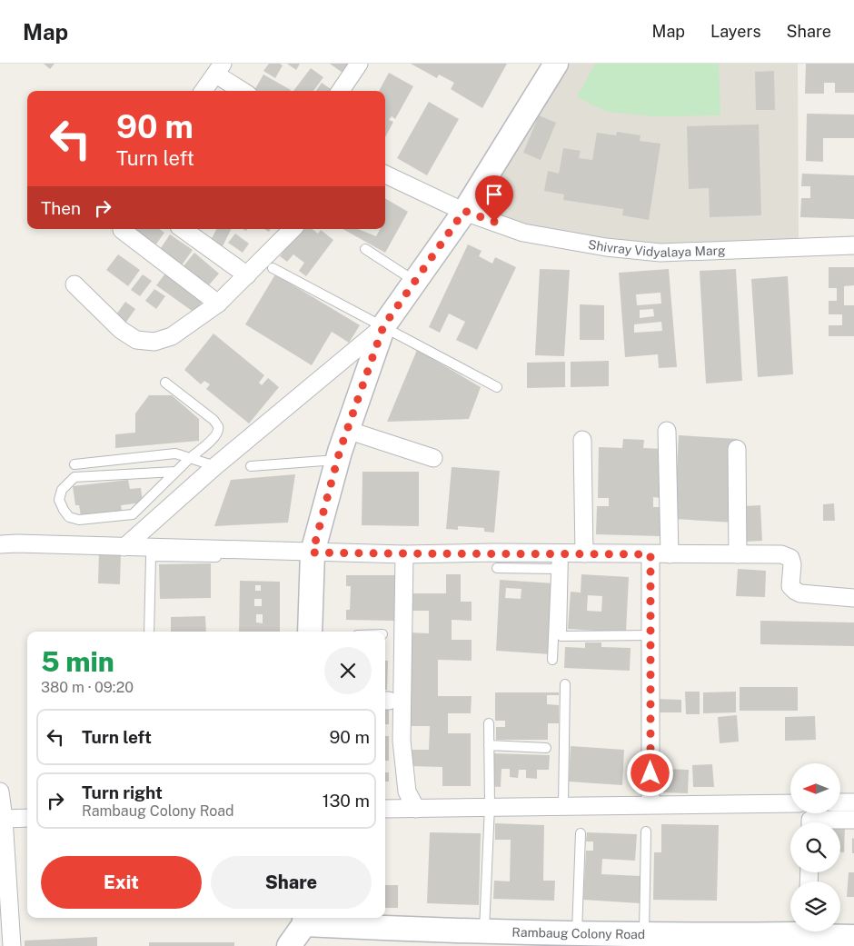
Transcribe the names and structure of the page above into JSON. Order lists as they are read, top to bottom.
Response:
{
  "streets": {
    "street": ["Shivray Vidyalaya Marg", "Rambaug Colony Road"]
  },
  "north": "left",
  "page": {
    "header": "Map",
    "nav": ["Map", "Layers", "Share"],
    "turn": ["90 m", "Turn left"],
    "then": "Then",
    "heading": ["5 min", "380 m · 09:20"],
    "list": [
      {
        "name": "Turn left",
        "value": "90 m"
      },
      {
        "name": "Turn right",
        "note": "Rambaug Colony Road",
        "value": "130 m"
      }
    ],
    "buttons": ["Exit", "Share"]
  }
}
